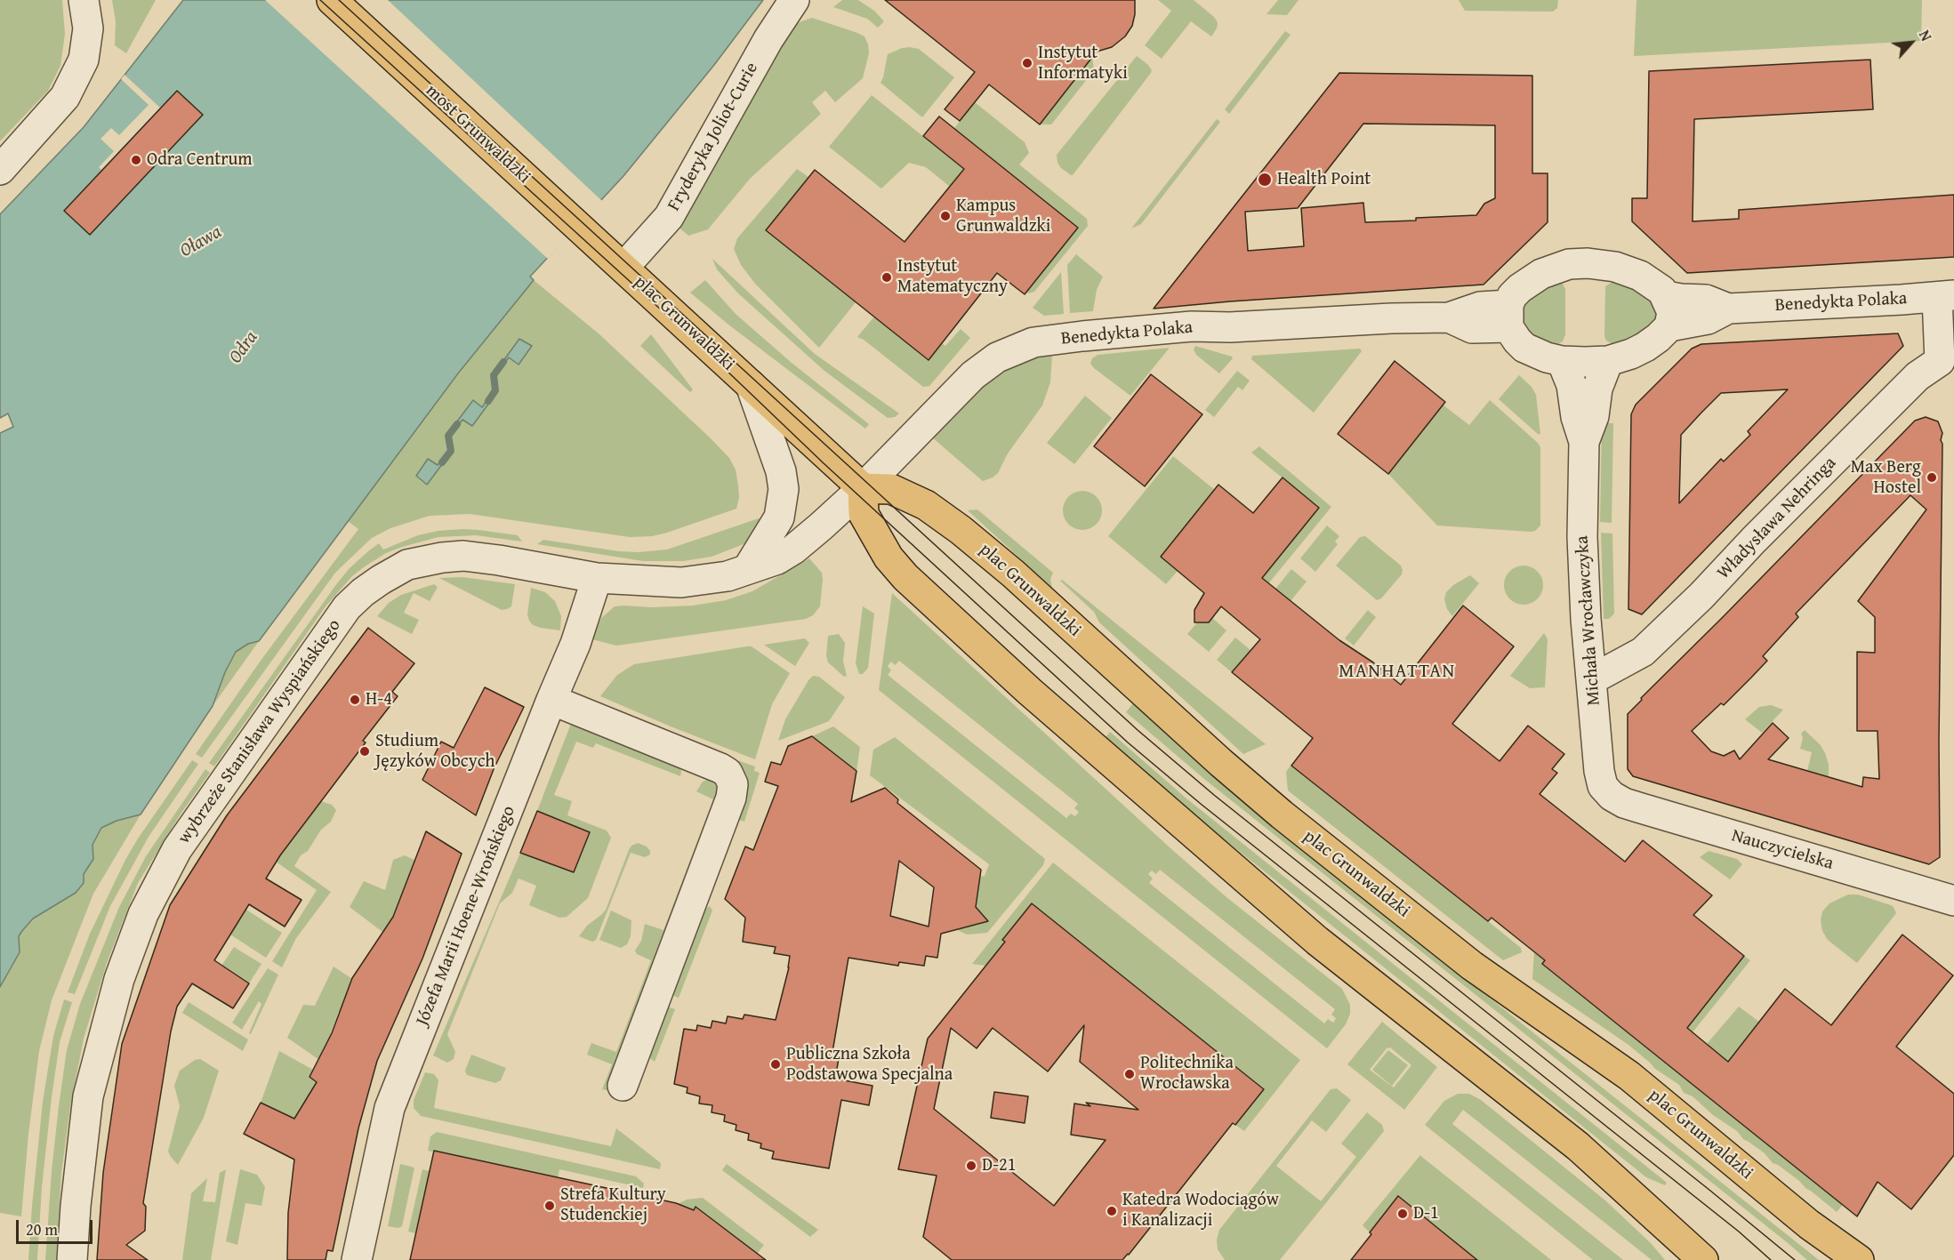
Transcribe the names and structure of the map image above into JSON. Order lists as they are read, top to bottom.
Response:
{
  "streets": {
    "main road": ["most Grunwaldzki", "plac Grunwaldzki"],
    "street": [
      "Fryderyka Joliot-Curie",
      "Benedykta Polaka",
      "Władysława Nehringa",
      "Michała Wrocławczyka",
      "wybrzeże Stanisława Wyspiańskiego",
      "Nauczycielska",
      "Józefa Marii Hoene-Wrońskiego"
    ]
  },
  "crossings": [
    ["most Grunwaldzki", "Fryderyka Joliot-Curie"],
    ["most Grunwaldzki", "plac Grunwaldzki"],
    ["Fryderyka Joliot-Curie", "plac Grunwaldzki"],
    ["Benedykta Polaka", "plac Grunwaldzki"],
    ["Benedykta Polaka", "Michała Wrocławczyka"],
    ["Benedykta Polaka", "wybrzeże Stanisława Wyspiańskiego"],
    ["plac Grunwaldzki", "wybrzeże Stanisława Wyspiańskiego"],
    ["Władysława Nehringa", "Michała Wrocławczyka"],
    ["Michała Wrocławczyka", "Nauczycielska"],
    ["wybrzeże Stanisława Wyspiańskiego", "Józefa Marii Hoene-Wrońskiego"]
  ],
  "districts": ["MANHATTAN"],
  "water": ["Oława", "Odra"],
  "places": [
    "Instytut Informatyki",
    "Odra Centrum",
    "Health Point",
    "Kampus Grunwaldzki",
    "Instytut Matematyczny",
    "Max Berg Hostel",
    "H-4",
    "Studium Języków Obcych",
    "Publiczna Szkoła Podstawowa Specjalna",
    "Politechnika Wrocławska",
    "D-21",
    "Strefa Kultury Studenckiej",
    "Katedra Wodociągów i Kanalizacji",
    "D-1"
  ],
  "scale_bar": "20 m",
  "north": "top right"
}
